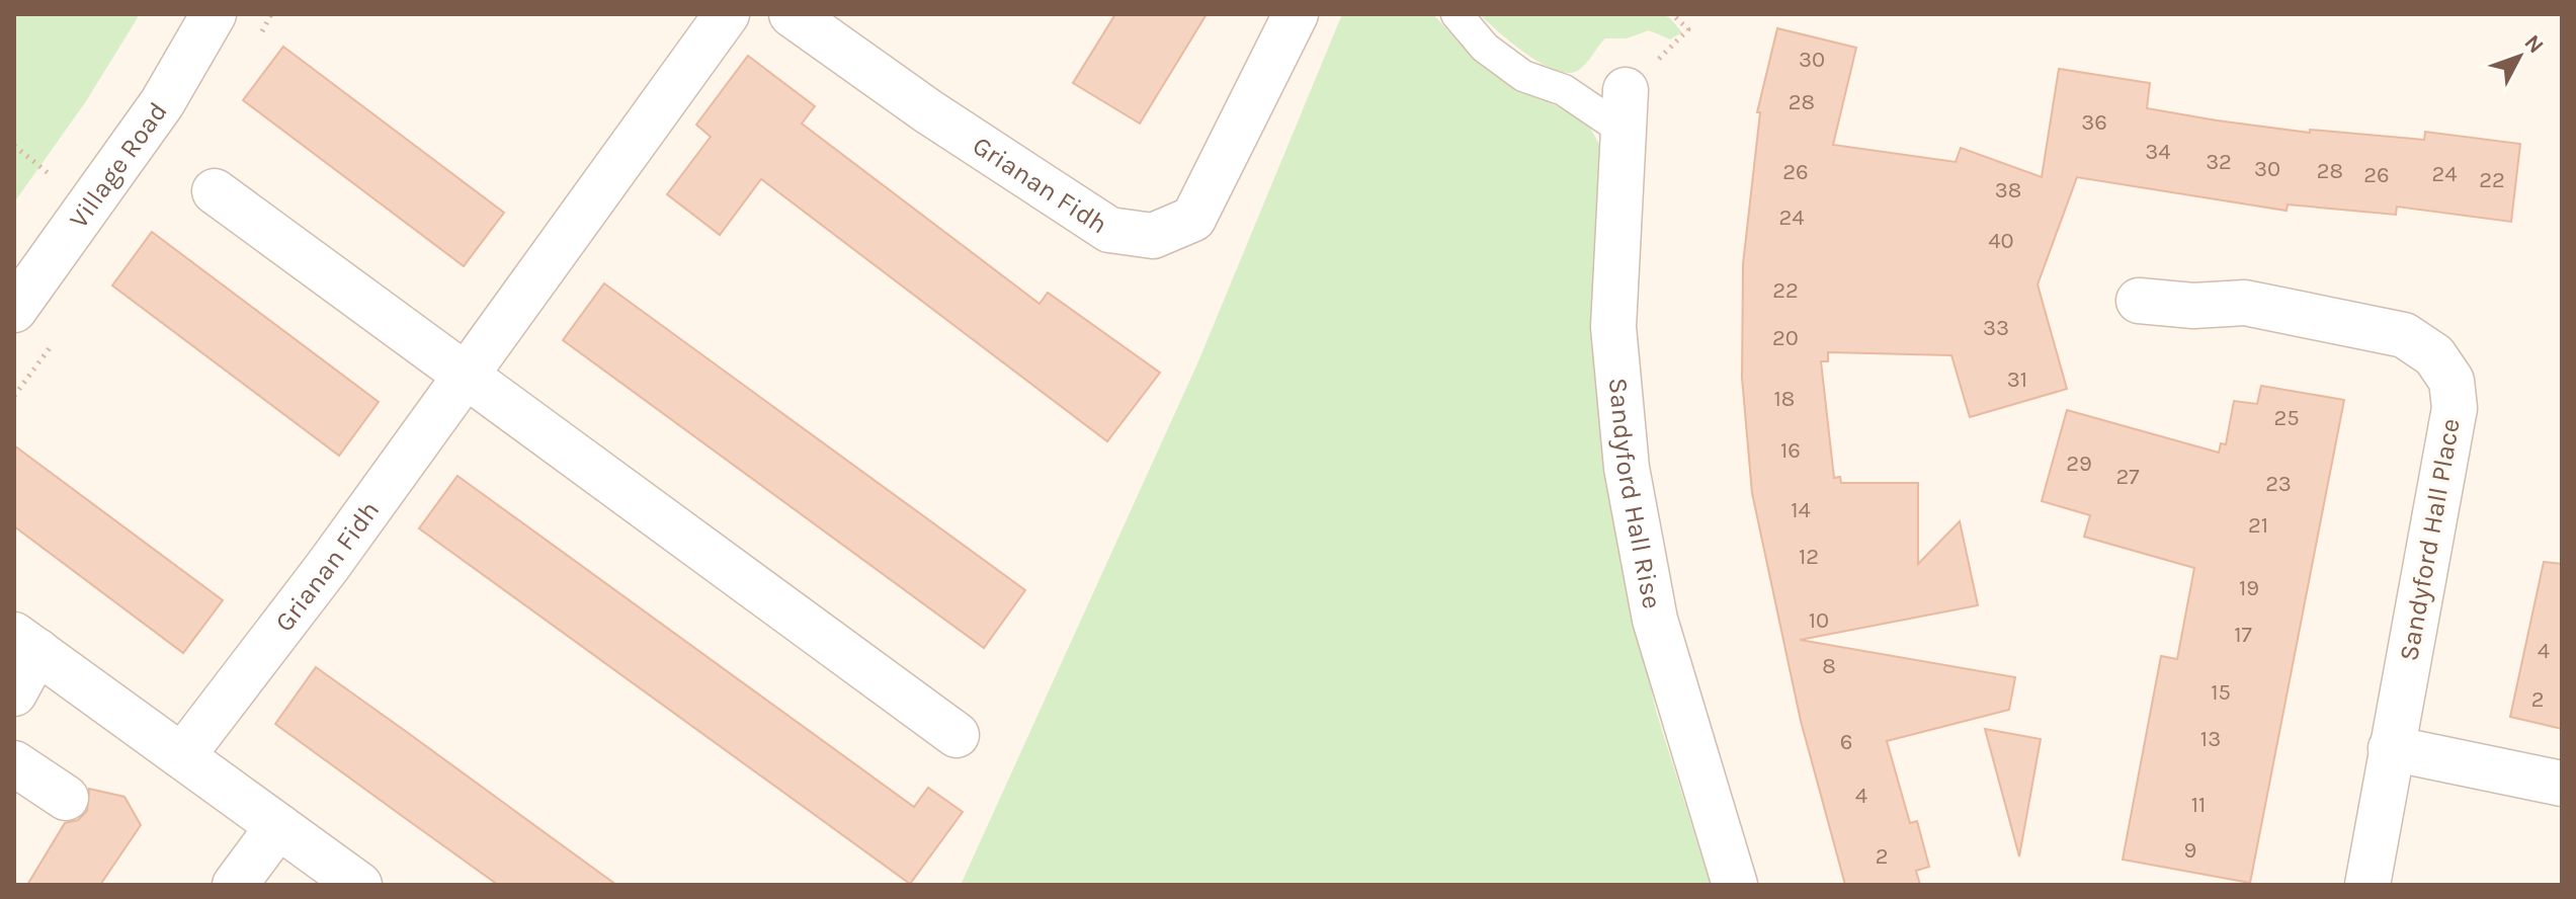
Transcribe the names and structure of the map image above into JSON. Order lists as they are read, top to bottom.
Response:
{
  "streets": {
    "street": [
      "Village Road",
      "Grianan Fidh",
      "Sandyford Hall Rise",
      "Sandyford Hall Place"
    ]
  },
  "house_numbers": [
    "30",
    "28",
    "36",
    "34",
    "32",
    "30",
    "28",
    "26",
    "24",
    "26",
    "22",
    "38",
    "24",
    "40",
    "22",
    "33",
    "20",
    "31",
    "18",
    "25",
    "16",
    "29",
    "27",
    "23",
    "14",
    "21",
    "12",
    "19",
    "10",
    "17",
    "4",
    "8",
    "15",
    "2",
    "13",
    "6",
    "4",
    "11",
    "9",
    "2"
  ],
  "north": "top right"
}
